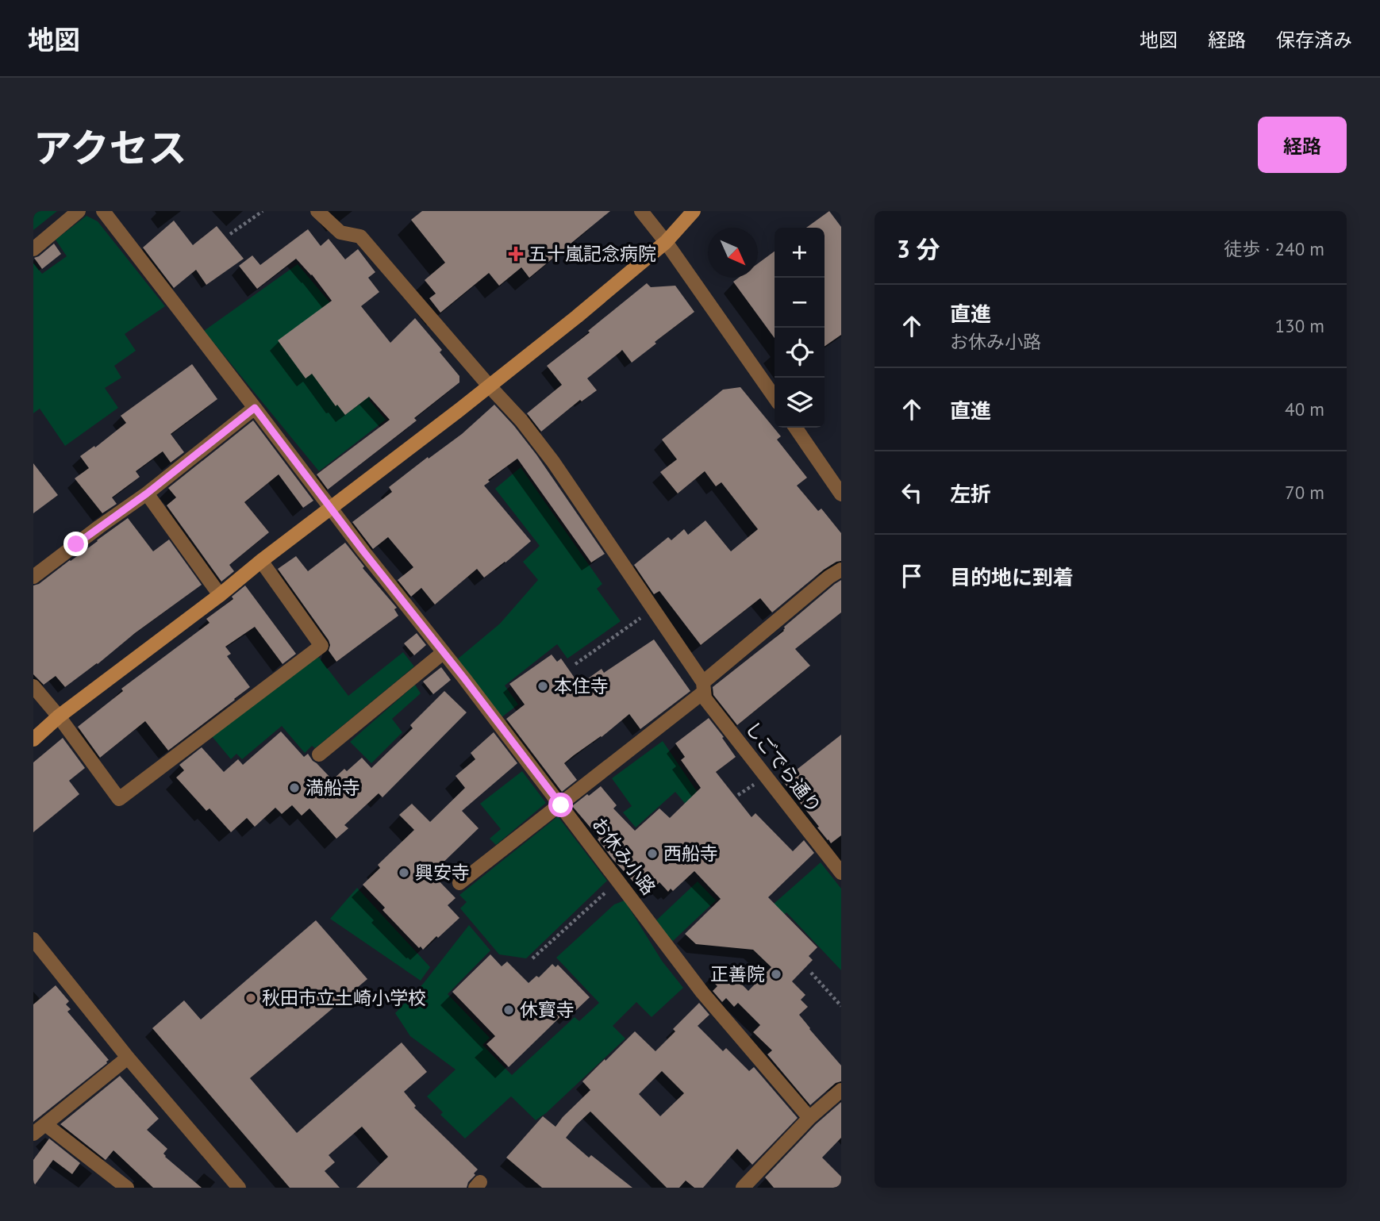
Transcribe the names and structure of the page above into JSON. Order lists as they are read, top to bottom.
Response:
{
  "streets": {
    "street": ["しごでら通り", "お休み小路"]
  },
  "places": {
    "health": ["五十嵐記念病院"],
    "other": [
      "本住寺",
      "満船寺",
      "西船寺",
      "興安寺",
      "正善院",
      "秋田市立土崎小学校",
      "休寳寺"
    ]
  },
  "north": "bottom right",
  "page": {
    "header": "地図",
    "nav": ["地図", "経路", "保存済み"],
    "title": "アクセス",
    "buttons": "経路",
    "heading": ["3 分", "徒歩 · 240 m"],
    "map_buttons": ["+", "−"],
    "list": [
      ["直進", "お休み小路", "130 m"],
      ["直進", "40 m"],
      ["左折", "70 m"],
      "目的地に到着"
    ]
  }
}
